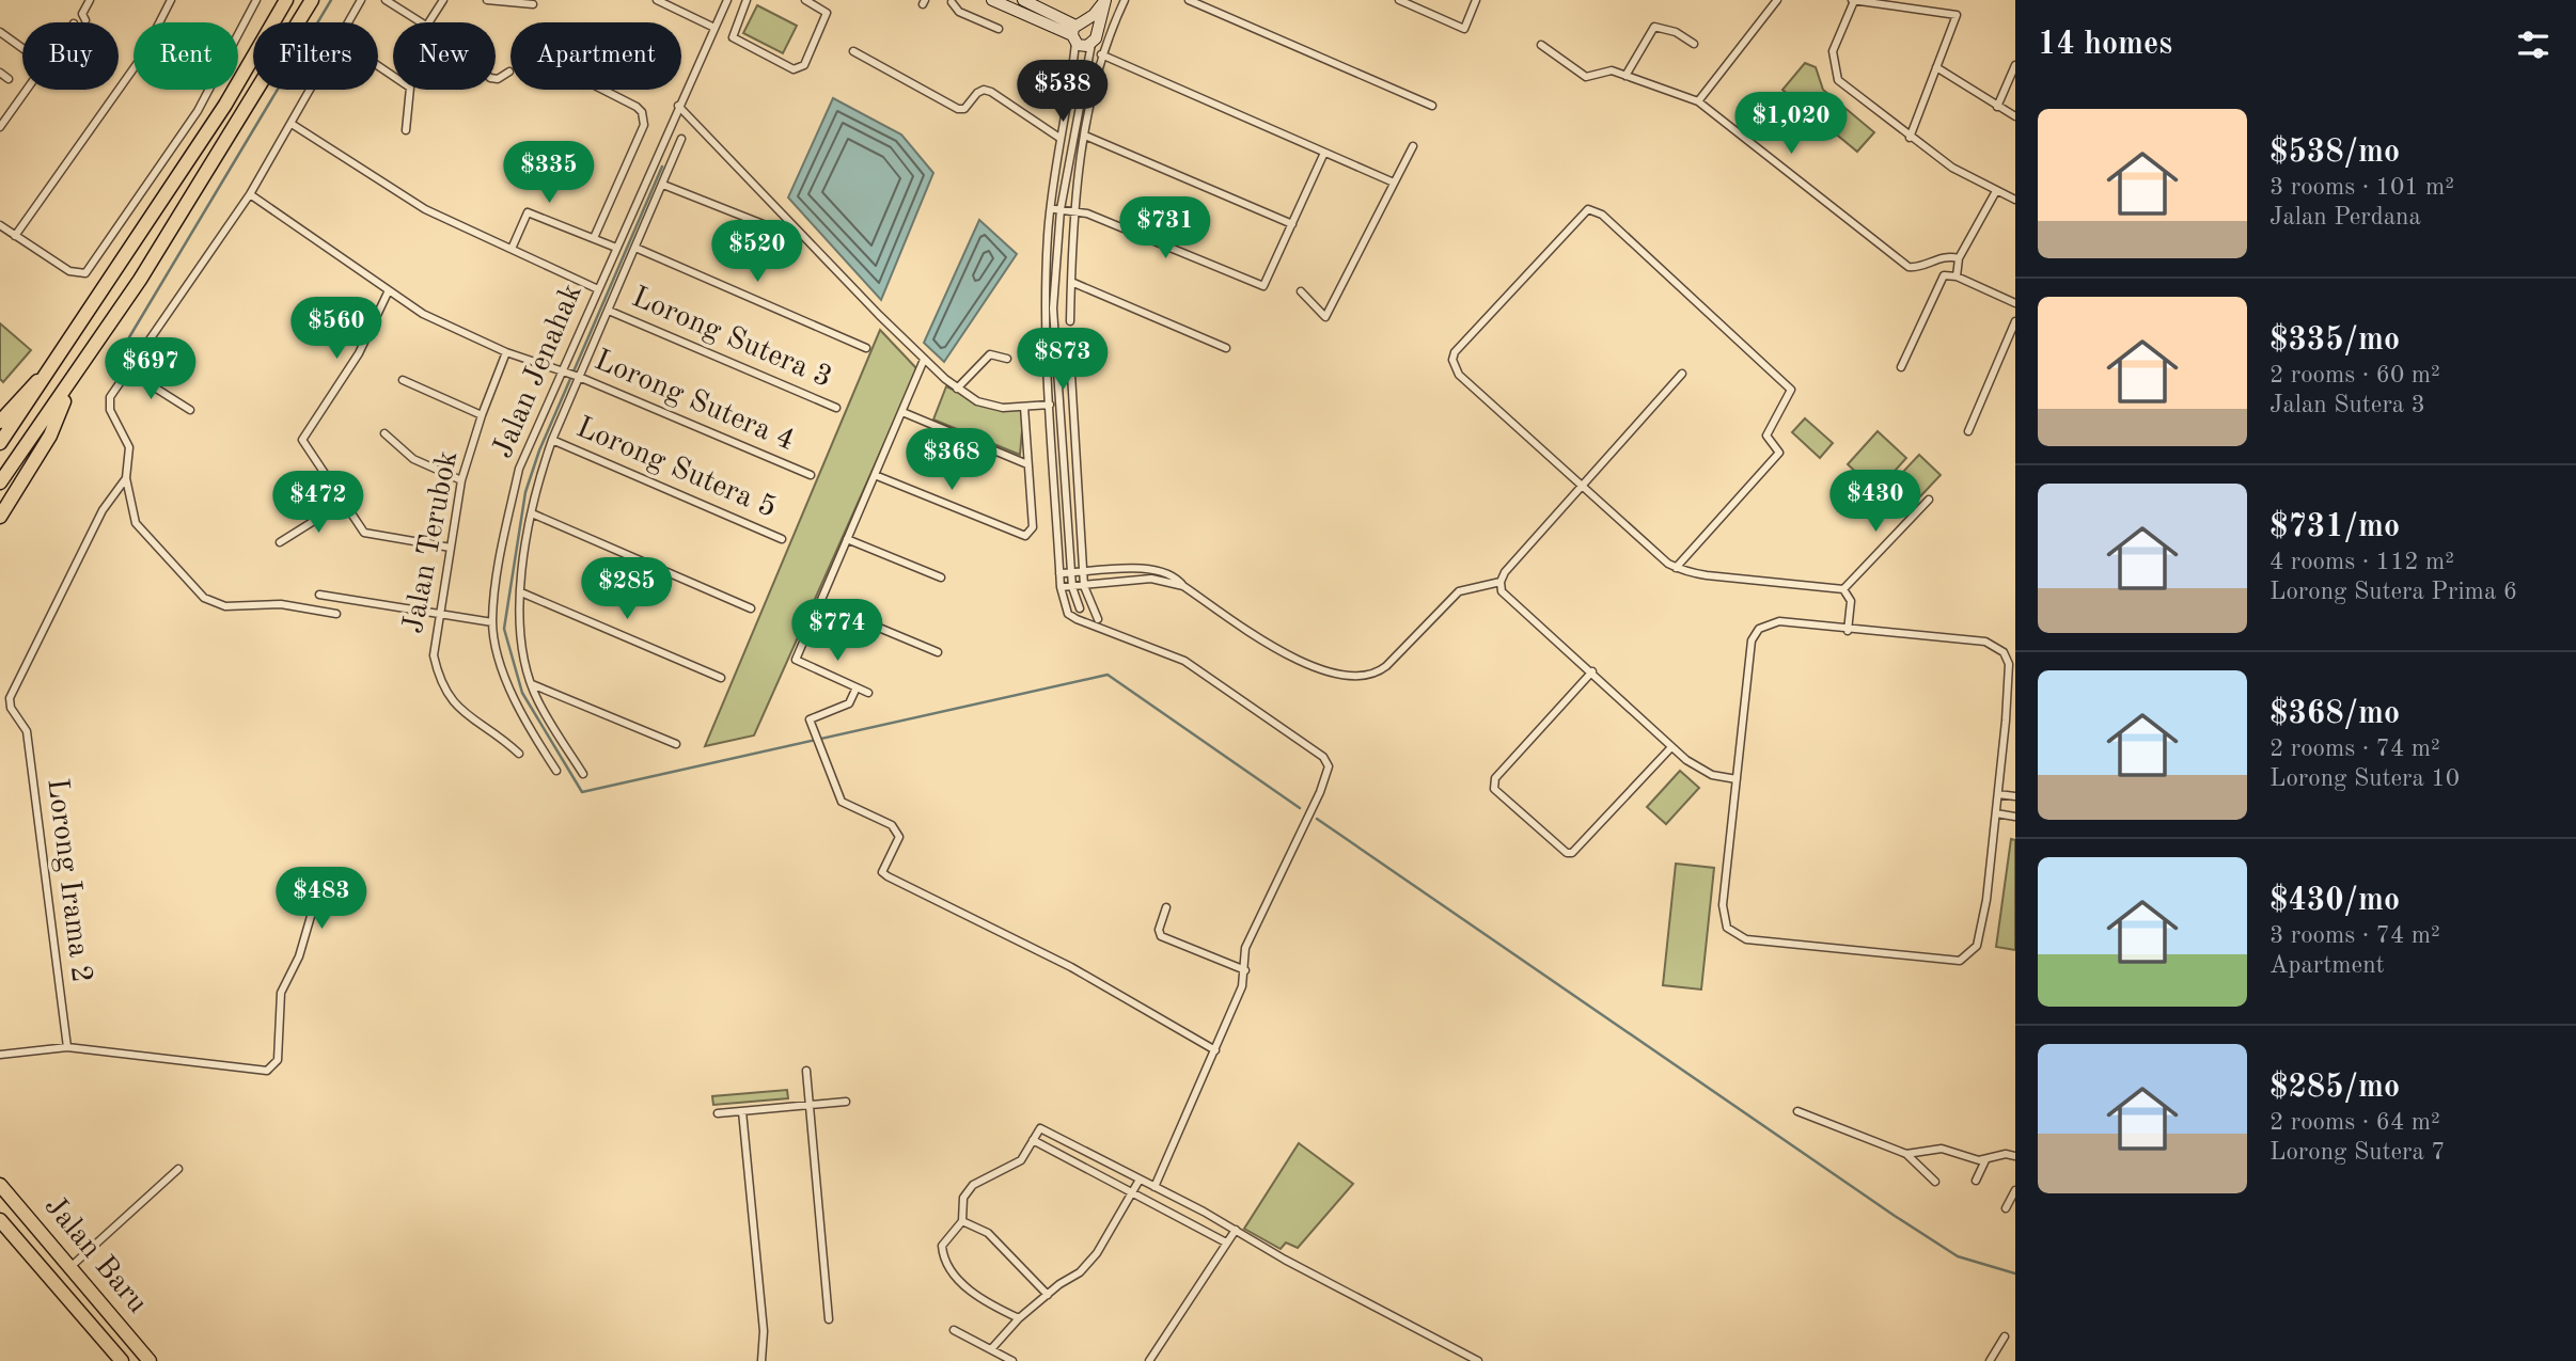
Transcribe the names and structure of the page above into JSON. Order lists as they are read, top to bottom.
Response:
{
  "streets": {
    "highway": ["Jalan Baru"],
    "street": [
      "Lorong Sutera 3",
      "Jalan Jenahak",
      "Lorong Sutera 4",
      "Lorong Sutera 5",
      "Jalan Terubok",
      "Lorong Irama 2"
    ]
  },
  "crossings": [
    ["Jalan Jenahak", "Lorong Sutera 4"],
    ["Lorong Sutera 4", "Jalan Terubok"]
  ],
  "page": {
    "heading": "14 homes",
    "chip": [
      "Buy",
      "Rent",
      "Filters",
      "New",
      "Apartment"
    ],
    "price": [
      "$538",
      "$1,020",
      "$335",
      "$731",
      "$520",
      "$560",
      "$873",
      "$697",
      "$368",
      "$430",
      "$472",
      "$285",
      "$774",
      "$483"
    ],
    "list": [
      {
        "name": "$538/mo",
        "note": "3 rooms · 101 m² · Jalan Perdana"
      },
      {
        "name": "$335/mo",
        "note": "2 rooms · 60 m² · Jalan Sutera 3"
      },
      {
        "name": "$731/mo",
        "note": "4 rooms · 112 m² · Lorong Sutera Prima 6"
      },
      {
        "name": "$368/mo",
        "note": "2 rooms · 74 m² · Lorong Sutera 10"
      },
      {
        "name": "$430/mo",
        "note": "3 rooms · 74 m² · Apartment"
      },
      {
        "name": "$285/mo",
        "note": "2 rooms · 64 m² · Lorong Sutera 7"
      }
    ]
  }
}
